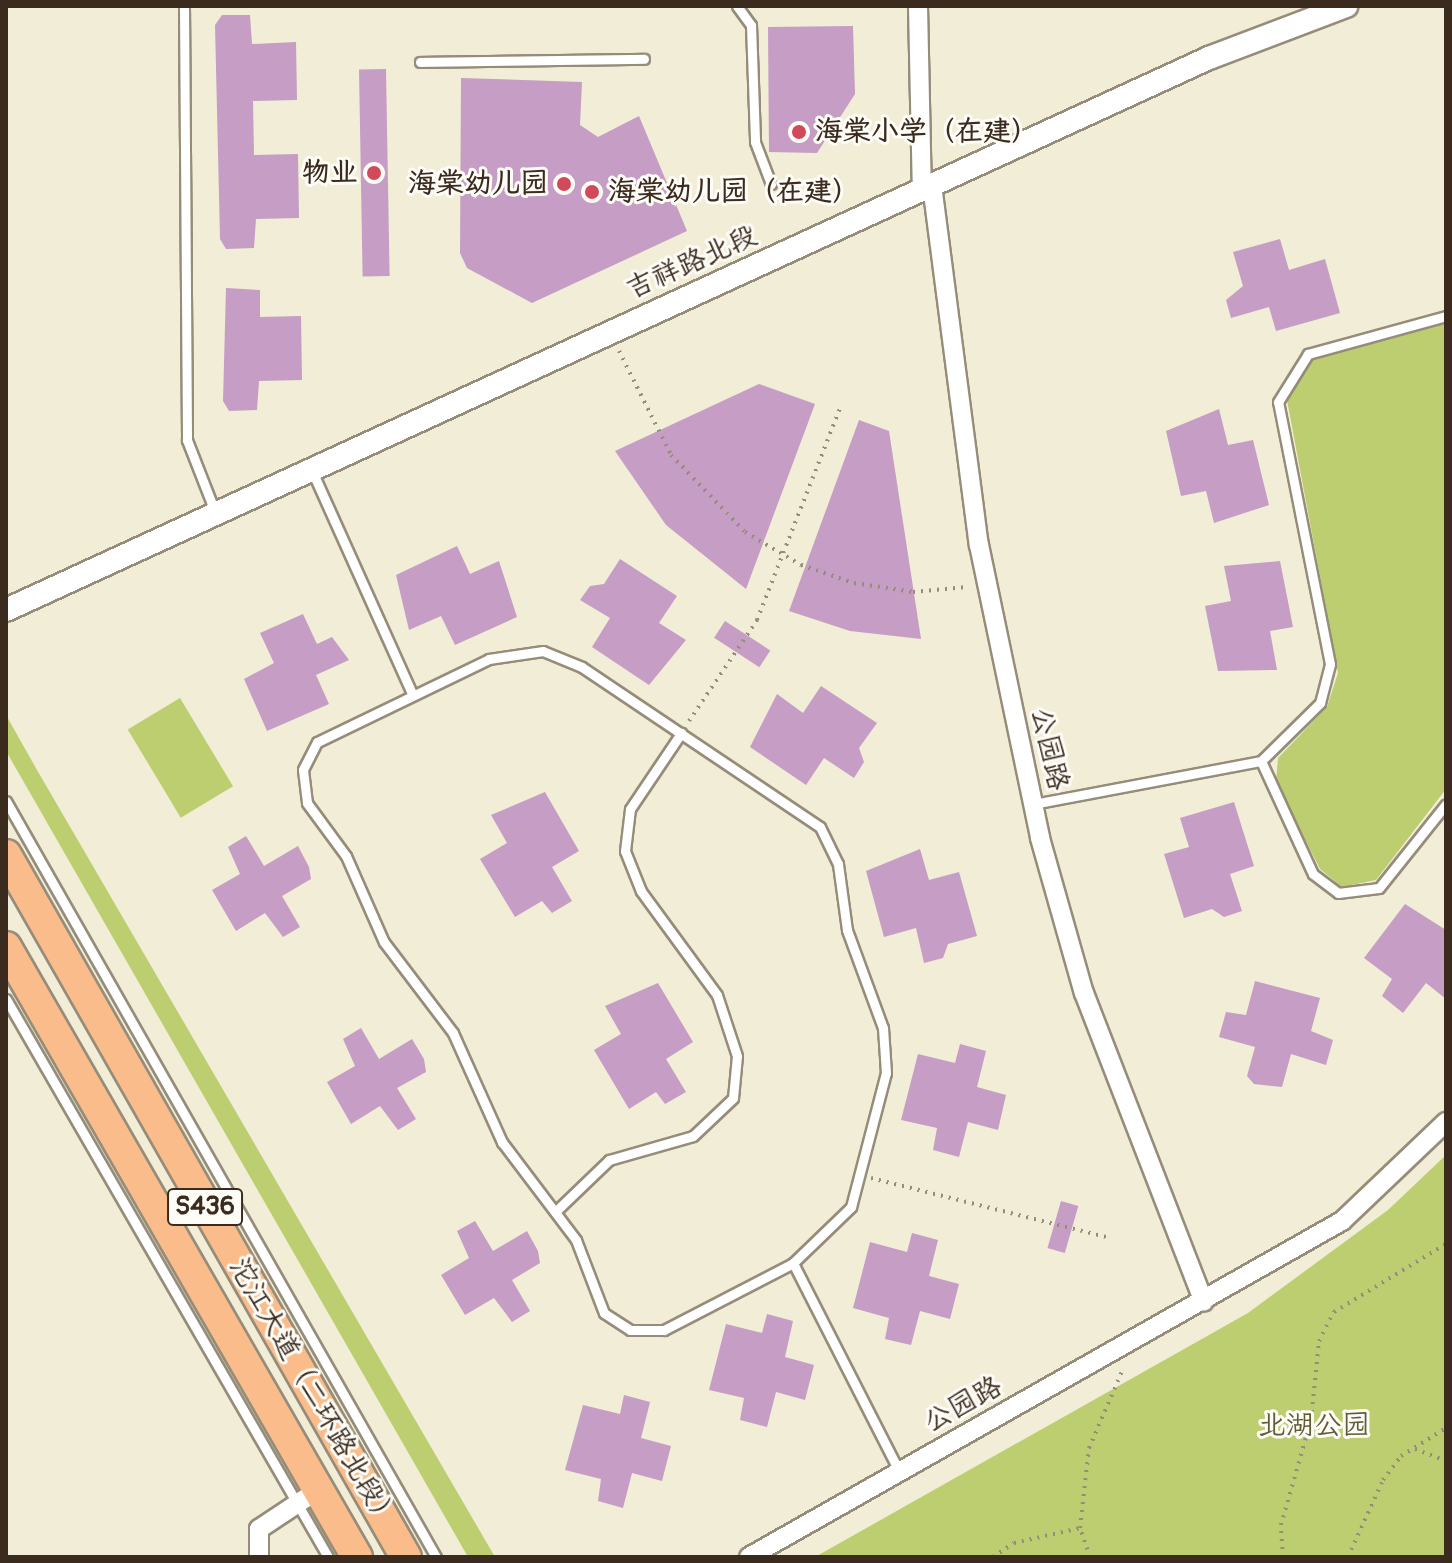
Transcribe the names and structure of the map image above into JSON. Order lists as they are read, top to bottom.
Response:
{
  "streets": {
    "highway": ["S436", "沱江大道（二环路北段）"],
    "street": ["吉祥路北段", "公园路"]
  },
  "crossings": [
    ["吉祥路北段", "公园路"]
  ],
  "parks": ["北湖公园"],
  "places": [
    "海棠小学（在建）",
    "物业",
    "海棠幼儿园",
    "海棠幼儿园（在建）"
  ]
}
